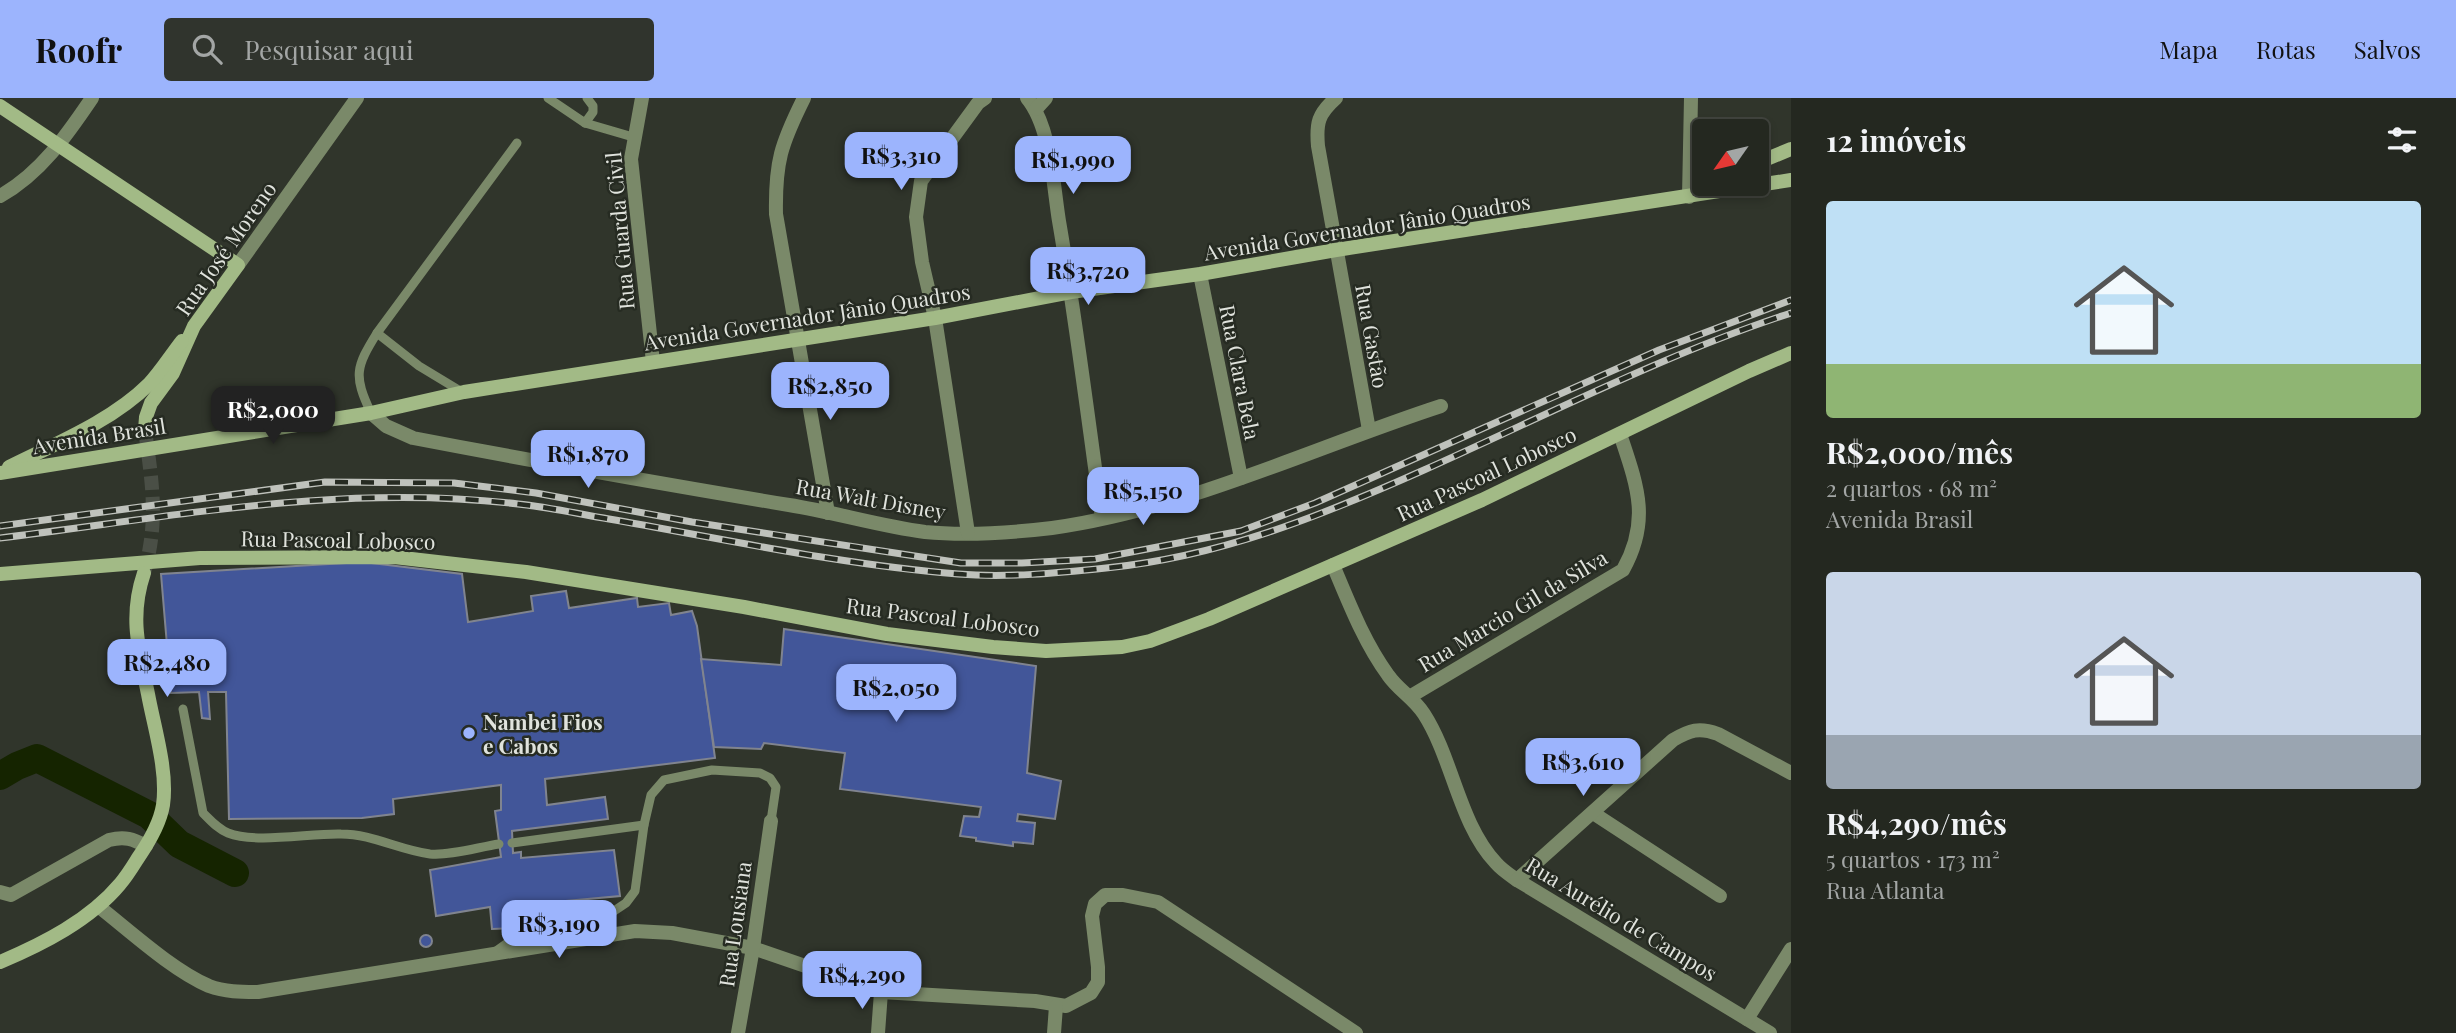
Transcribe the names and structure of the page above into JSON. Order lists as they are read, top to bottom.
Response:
{
  "streets": {
    "main road": [
      "Avenida Governador Jânio Quadros",
      "Rua José Moreno",
      "Avenida Brasil",
      "Rua Pascoal Lobosco"
    ],
    "street": [
      "Rua Guarda Civil",
      "Rua Gastão",
      "Rua Clara Bela",
      "Rua Walt Disney",
      "Rua Marcio Gil da Silva",
      "Rua Aurélio de Campos",
      "Rua Lousiana"
    ]
  },
  "crossings": [
    ["Avenida Governador Jânio Quadros", "Rua Guarda Civil"],
    ["Avenida Governador Jânio Quadros", "Rua Gastão"],
    ["Avenida Governador Jânio Quadros", "Rua Clara Bela"],
    ["Avenida Governador Jânio Quadros", "Avenida Brasil"],
    ["Avenida Governador Jânio Quadros", "Rua Walt Disney"],
    ["Rua Gastão", "Rua Walt Disney"],
    ["Rua Clara Bela", "Rua Walt Disney"],
    ["Avenida Brasil", "Rua Walt Disney"],
    ["Rua Pascoal Lobosco", "Rua Marcio Gil da Silva"],
    ["Rua Pascoal Lobosco", "Rua Aurélio de Campos"],
    ["Rua Marcio Gil da Silva", "Rua Aurélio de Campos"]
  ],
  "places": ["Nambei Fios e Cabos"],
  "north": "bottom left",
  "page": {
    "header": "Roofr",
    "search": "Pesquisar aqui",
    "nav": ["Mapa", "Rotas", "Salvos"],
    "heading": "12 imóveis",
    "price": [
      "R$3,310",
      "R$1,990",
      "R$3,720",
      "R$2,850",
      "R$2,000",
      "R$1,870",
      "R$5,150",
      "R$2,480",
      "R$2,050",
      "R$3,610",
      "R$3,190",
      "R$4,290"
    ],
    "list": [
      {
        "name": "R$2,000/mês",
        "note": "2 quartos · 68 m² · Avenida Brasil"
      },
      {
        "name": "R$4,290/mês",
        "note": "5 quartos · 173 m² · Rua Atlanta"
      }
    ]
  }
}
